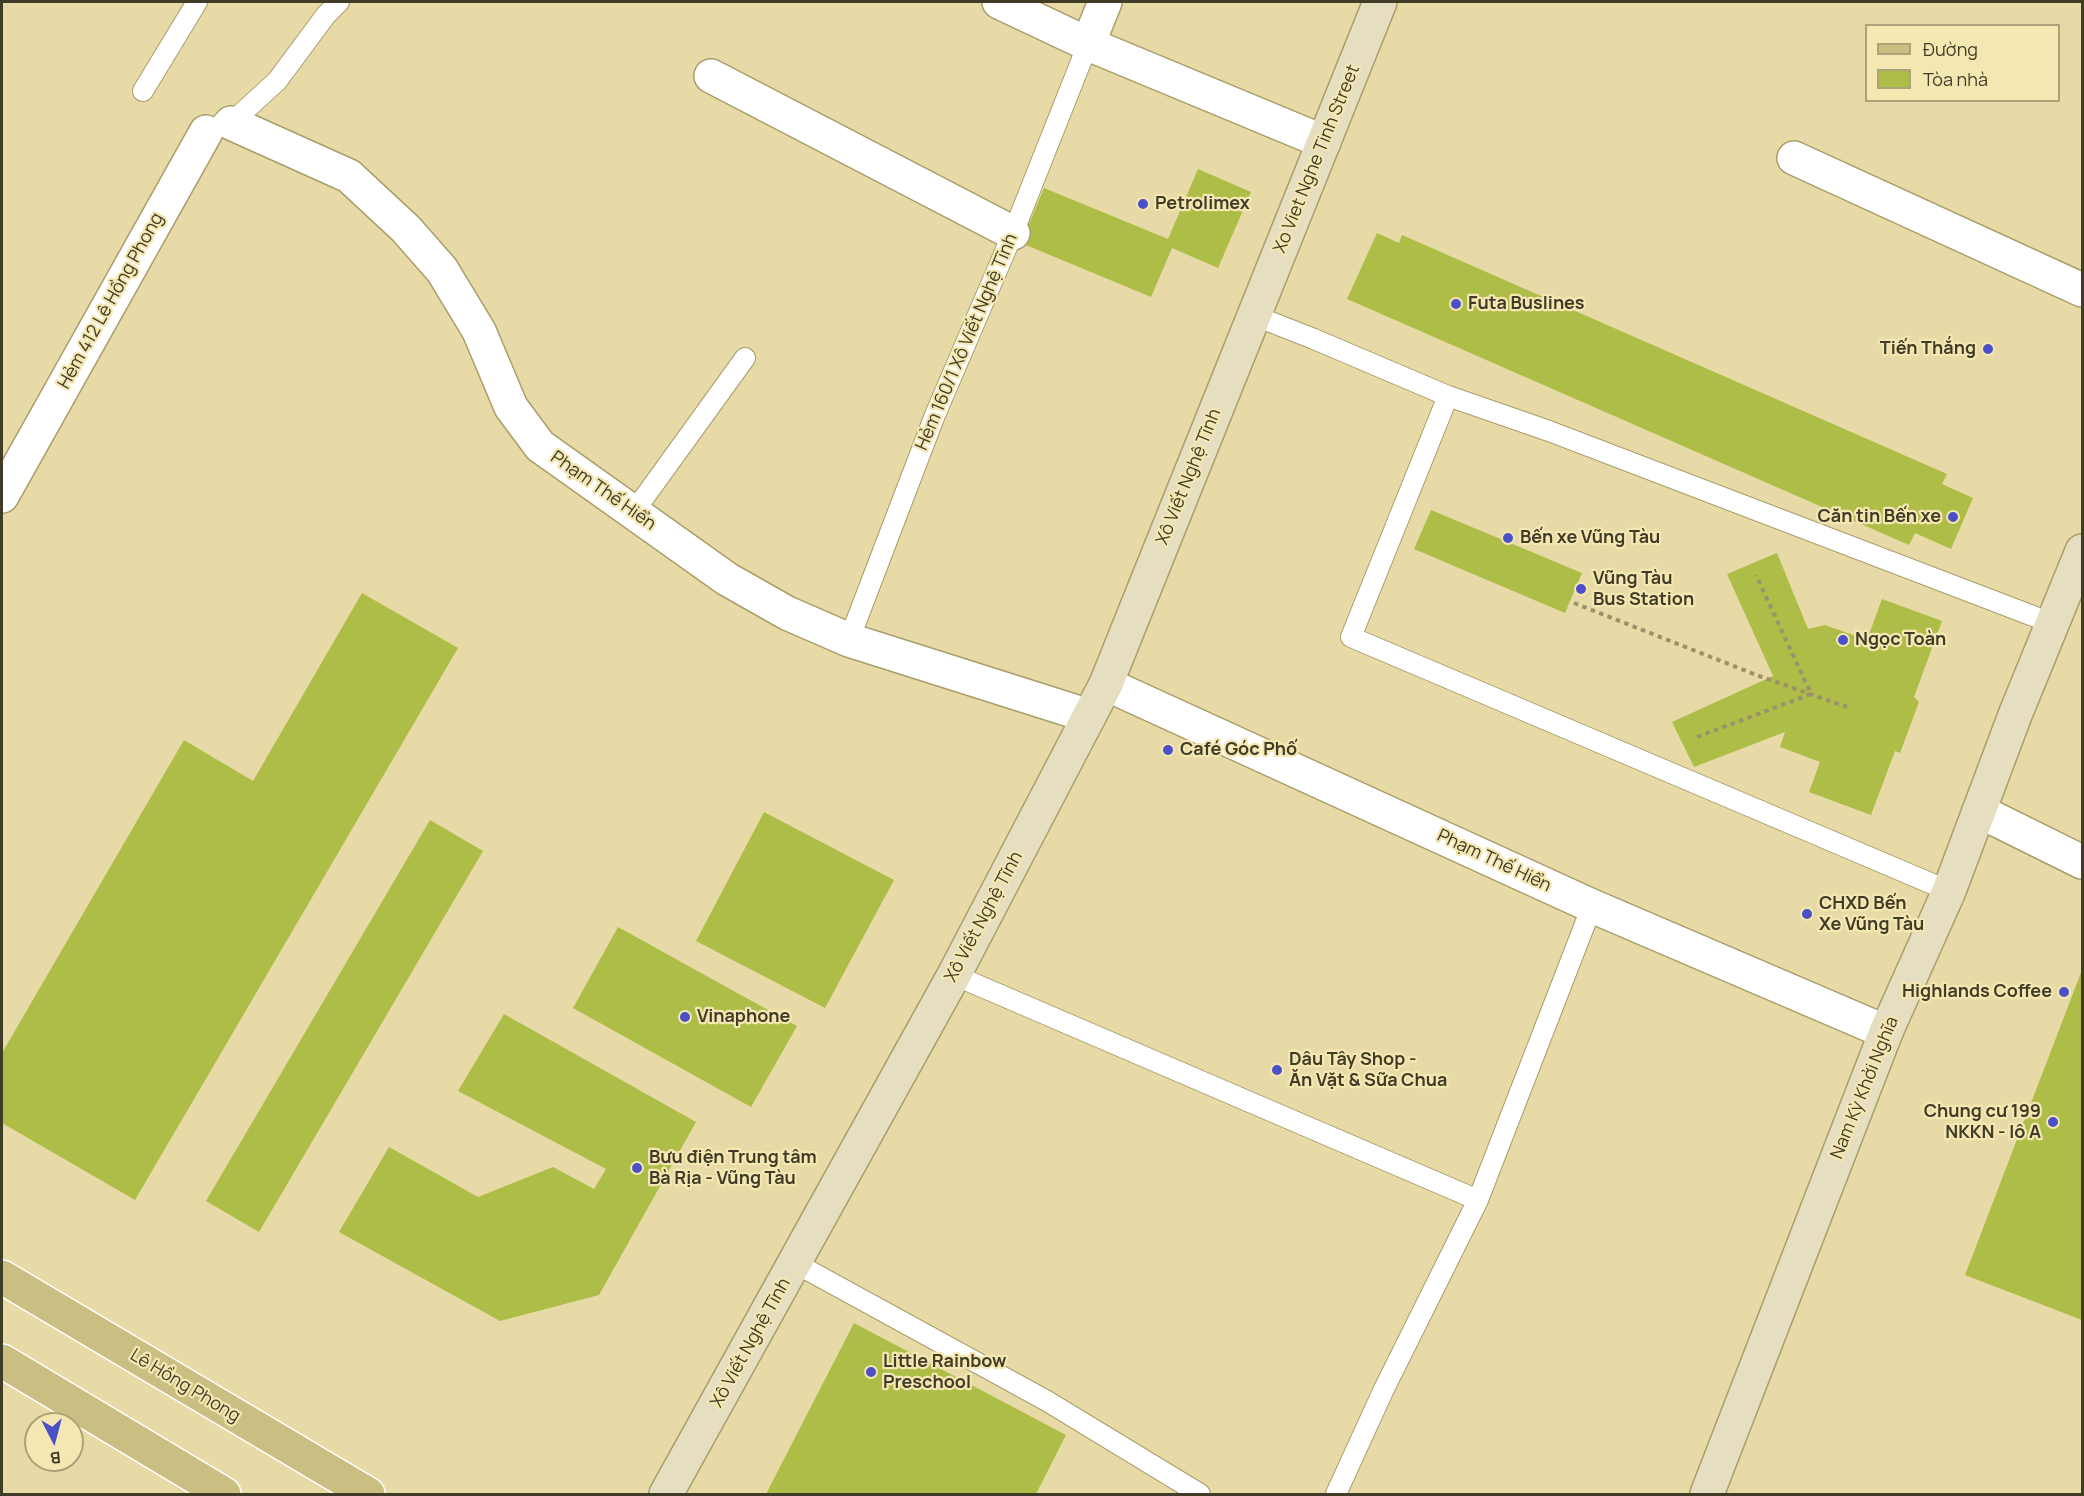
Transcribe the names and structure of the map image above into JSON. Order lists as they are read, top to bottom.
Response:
{
  "streets": {
    "main road": ["Lê Hồng Phong"],
    "street": [
      "Xo Viet Nghe Tinh Street",
      "Hẻm 412 Lê Hồng Phong",
      "Xô Viết Nghệ Tĩnh",
      "Phạm Thế Hiển",
      "Nam Kỳ Khởi Nghĩa"
    ],
    "lane": ["Hẻm 160/1 Xô Viết Nghệ Tĩnh"]
  },
  "crossings": [
    ["Xo Viet Nghe Tinh Street", "Xô Viết Nghệ Tĩnh"],
    ["Hẻm 412 Lê Hồng Phong", "Phạm Thế Hiển"],
    ["Hẻm 160/1 Xô Viết Nghệ Tĩnh", "Phạm Thế Hiển"],
    ["Xô Viết Nghệ Tĩnh", "Phạm Thế Hiển"],
    ["Phạm Thế Hiển", "Nam Kỳ Khởi Nghĩa"]
  ],
  "places": [
    "Petrolimex",
    "Futa Buslines",
    "Tiến Thắng",
    "Căn tin Bến xe",
    "Bến xe Vũng Tàu",
    "Vũng Tàu Bus Station",
    "Ngọc Toàn",
    "Café Góc Phố",
    "CHXD Bến Xe Vũng Tàu",
    "Highlands Coffee",
    "Vinaphone",
    "Dâu Tây Shop - Ăn Vặt & Sữa Chua",
    "Chung cư 199 NKKN - lô A",
    "Bưu điện Trung tâm Bà Rịa - Vũng Tàu",
    "Little Rainbow Preschool"
  ],
  "legend": ["Đường", "Tòa nhà"],
  "north": "bottom"
}
